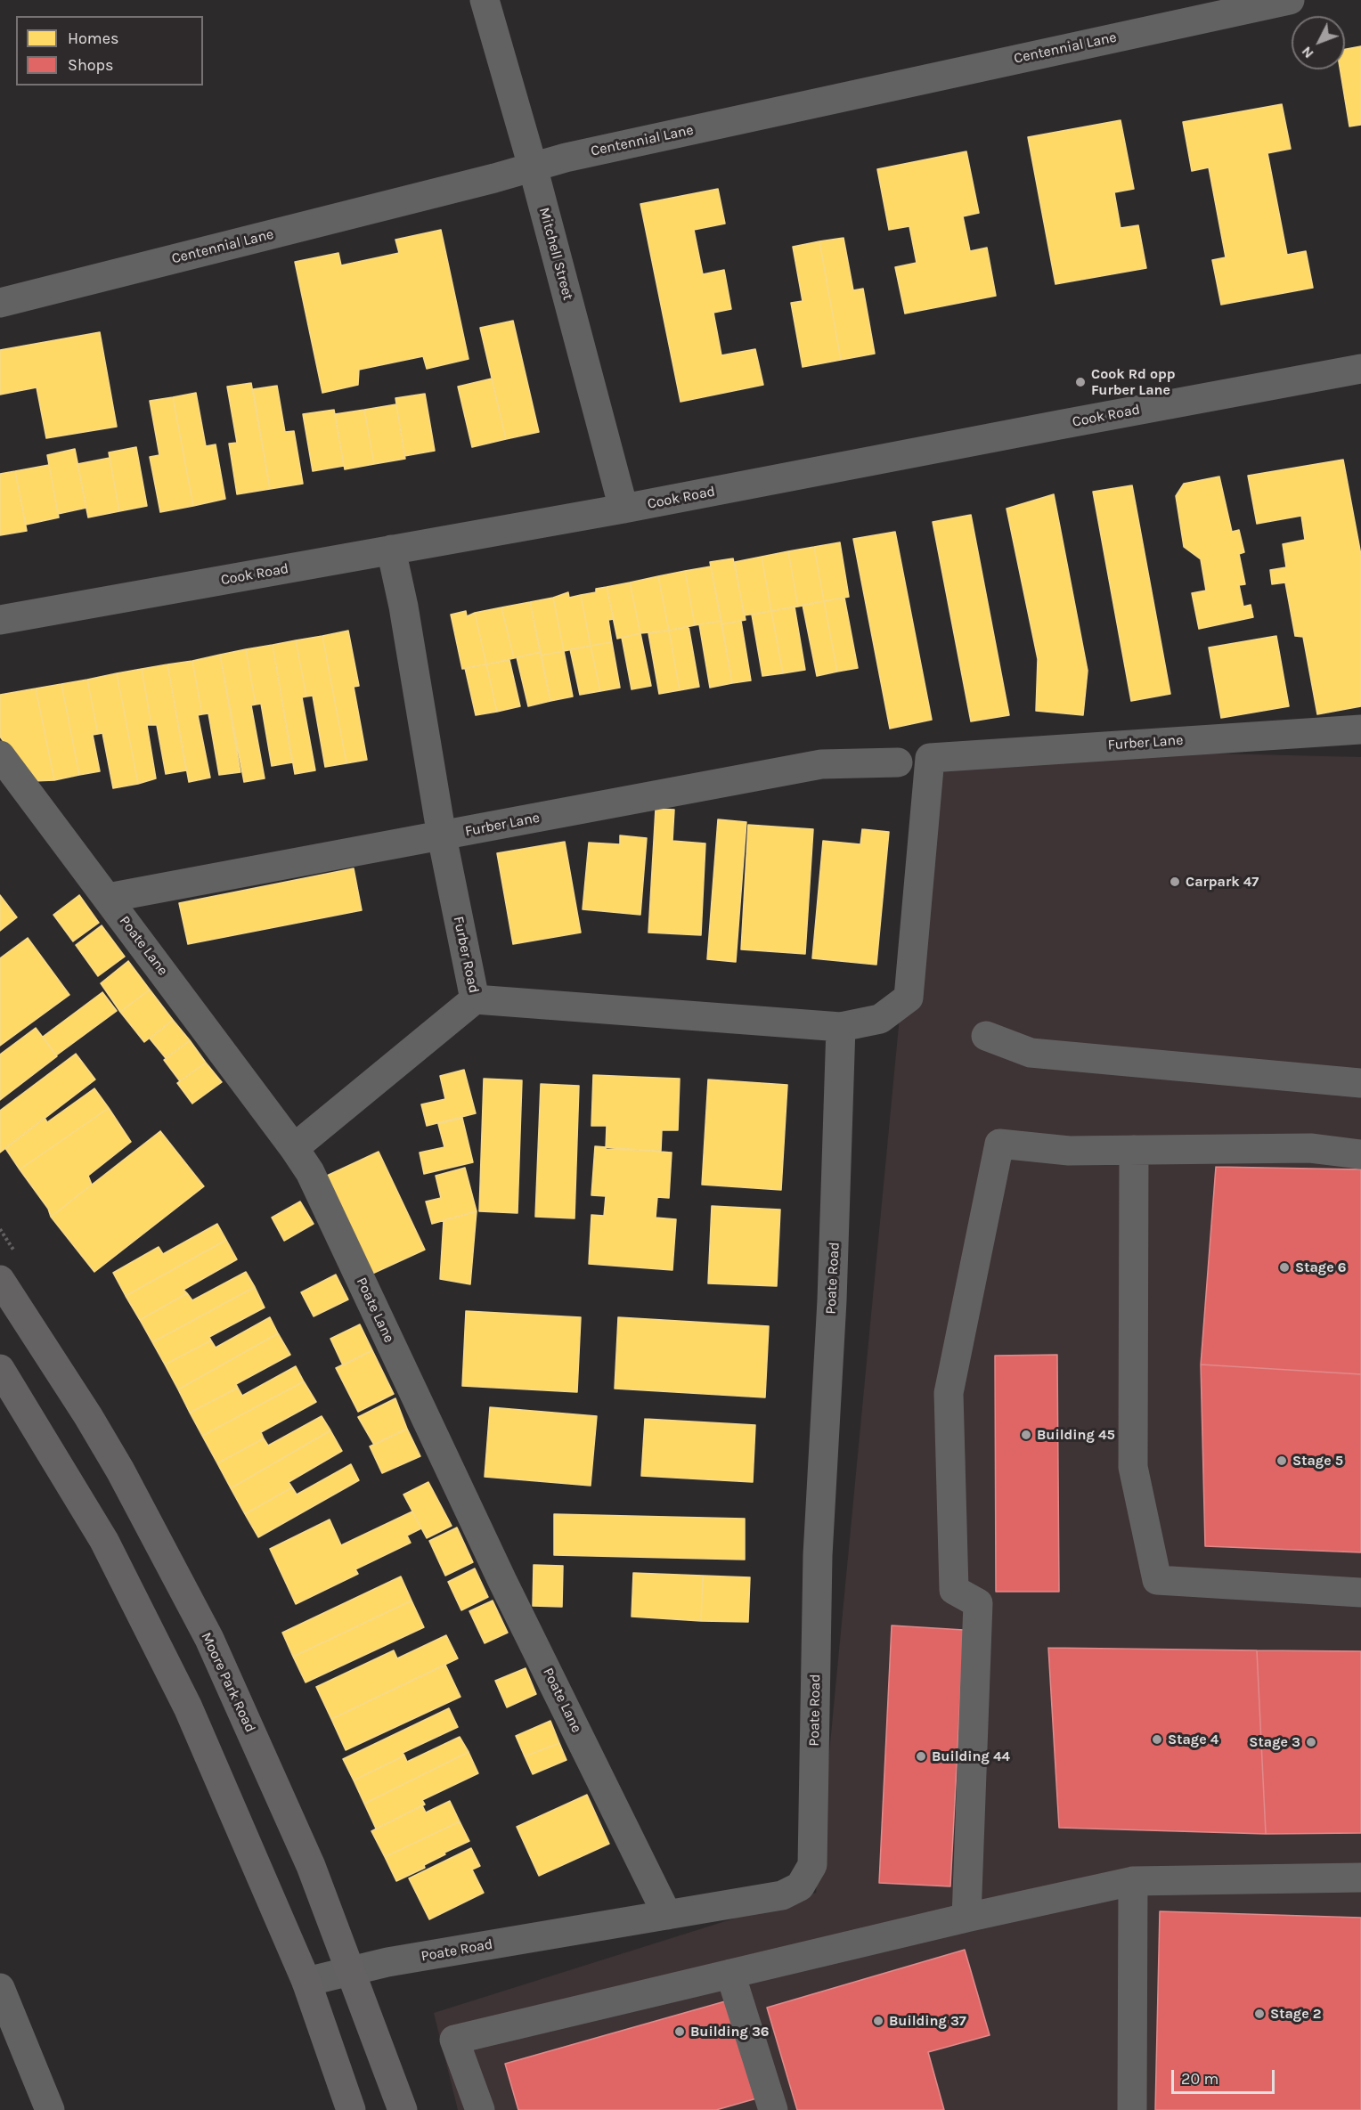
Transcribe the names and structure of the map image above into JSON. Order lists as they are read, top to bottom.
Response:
{
  "streets": {
    "main road": ["Moore Park Road"],
    "street": [
      "Centennial Lane",
      "Mitchell Street",
      "Cook Road",
      "Furber Lane",
      "Poate Lane",
      "Furber Road",
      "Poate Road"
    ]
  },
  "crossings": [
    ["Centennial Lane", "Mitchell Street"],
    ["Mitchell Street", "Cook Road"],
    ["Cook Road", "Furber Road"],
    ["Furber Lane", "Poate Lane"],
    ["Furber Lane", "Furber Road"],
    ["Poate Lane", "Poate Road"],
    ["Furber Road", "Poate Road"],
    ["Poate Road", "Moore Park Road"]
  ],
  "places": [
    "Cook Rd opp Furber Lane",
    "Carpark 47",
    "Stage 6",
    "Building 45",
    "Stage 5",
    "Stage 4",
    "Stage 3",
    "Building 44",
    "Stage 2",
    "Building 37",
    "Building 36"
  ],
  "legend": ["Homes", "Shops"],
  "scale_bar": "20 m",
  "north": "bottom left"
}
